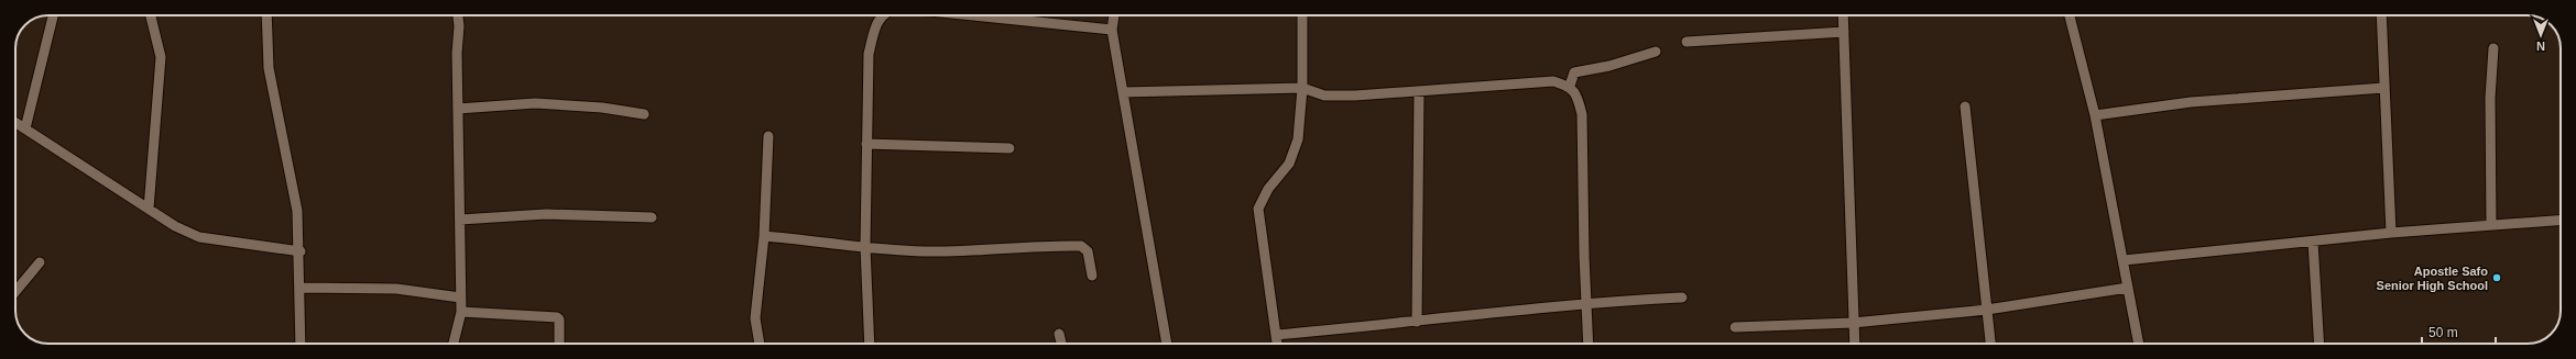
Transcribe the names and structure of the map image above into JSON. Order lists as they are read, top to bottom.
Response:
{
  "places": ["Apostle Safo Senior High School"],
  "scale_bar": "50 m",
  "north": "bottom"
}
